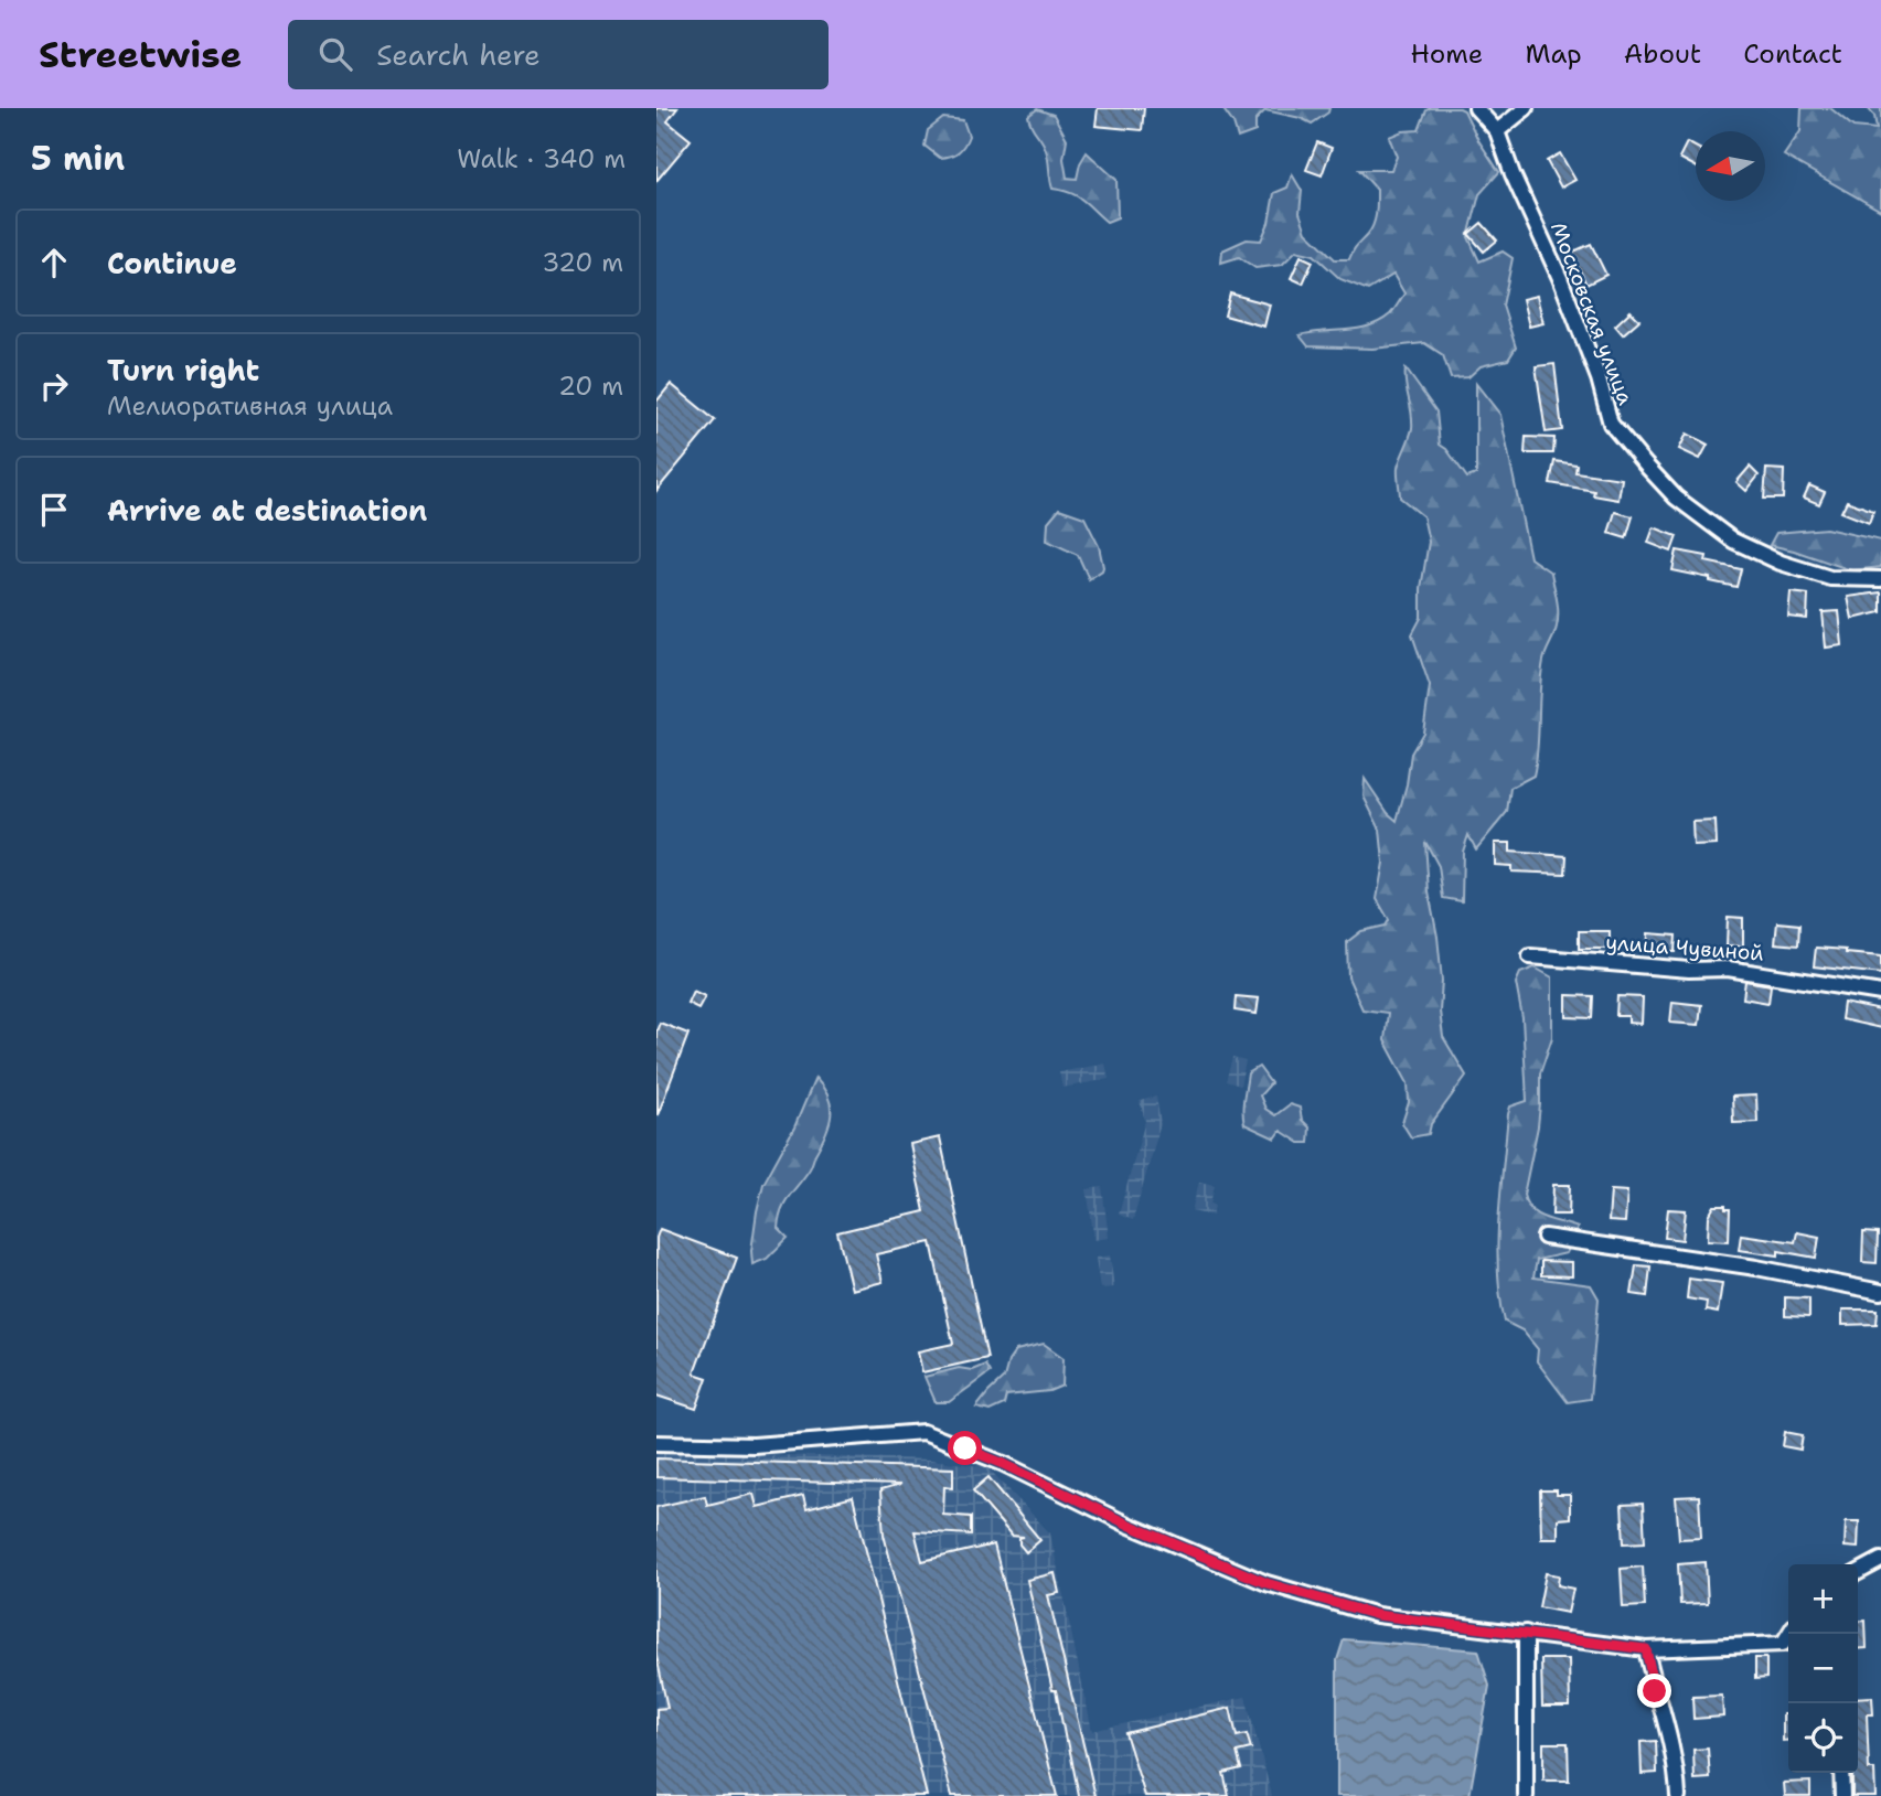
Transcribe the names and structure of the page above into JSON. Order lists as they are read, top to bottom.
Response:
{
  "streets": {
    "street": ["Московская улица", "улица Чувиной"]
  },
  "north": "left",
  "page": {
    "header": "Streetwise",
    "search": "Search here",
    "nav": [
      "Home",
      "Map",
      "About",
      "Contact"
    ],
    "heading": ["5 min", "Walk · 340 m"],
    "list": [
      ["Continue", "320 m"],
      ["Turn right", "Мелиоративная улица", "20 m"],
      "Arrive at destination"
    ],
    "map_buttons": ["+", "−"]
  }
}
